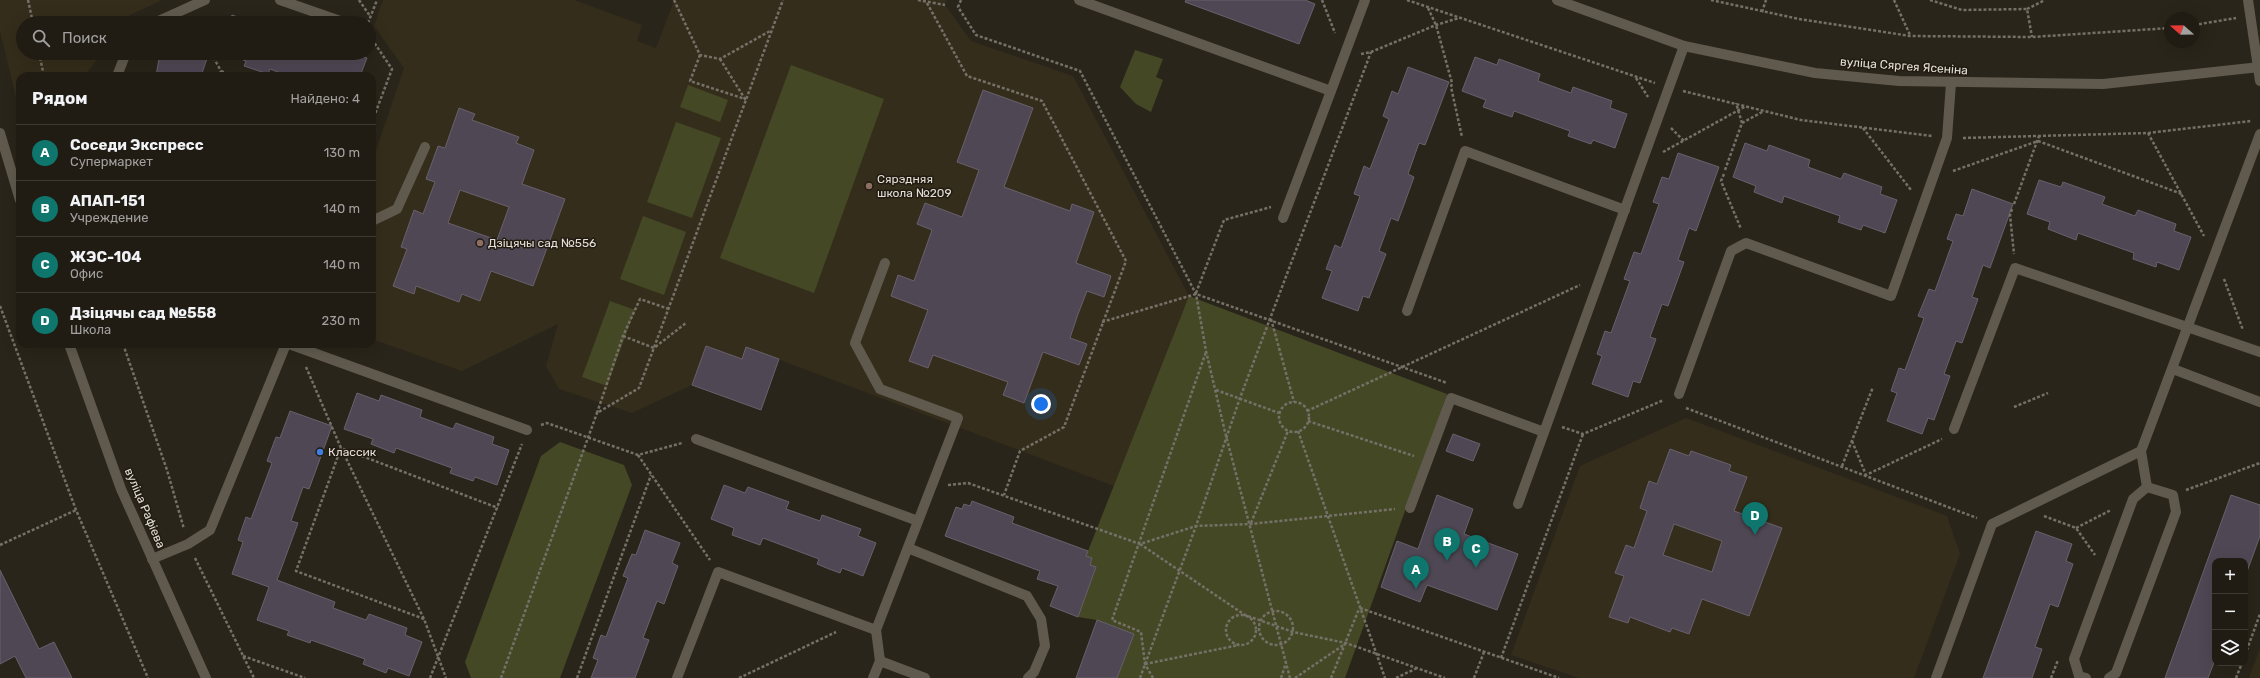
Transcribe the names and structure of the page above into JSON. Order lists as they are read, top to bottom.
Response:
{
  "streets": {
    "main road": ["вуліца Сяргея Ясеніна", "вуліца Рафіева"]
  },
  "places": ["Сярэдняя школа №209", "Дзіцячы сад №556", "Классик"],
  "north": "left",
  "page": {
    "search": "Поиск",
    "heading": ["Рядом", "Найдено: 4"],
    "list": [
      {
        "mark": "A",
        "name": "Соседи Экспресс",
        "note": "Супермаркет",
        "value": "130 m"
      },
      {
        "mark": "B",
        "name": "АПАП-151",
        "note": "Учреждение",
        "value": "140 m"
      },
      {
        "mark": "C",
        "name": "ЖЭС-104",
        "note": "Офис",
        "value": "140 m"
      },
      {
        "mark": "D",
        "name": "Дзіцячы сад №558",
        "note": "Школа",
        "value": "230 m"
      }
    ],
    "pins": [
      "D",
      "B",
      "C",
      "A"
    ],
    "map_buttons": ["+", "−"]
  }
}
